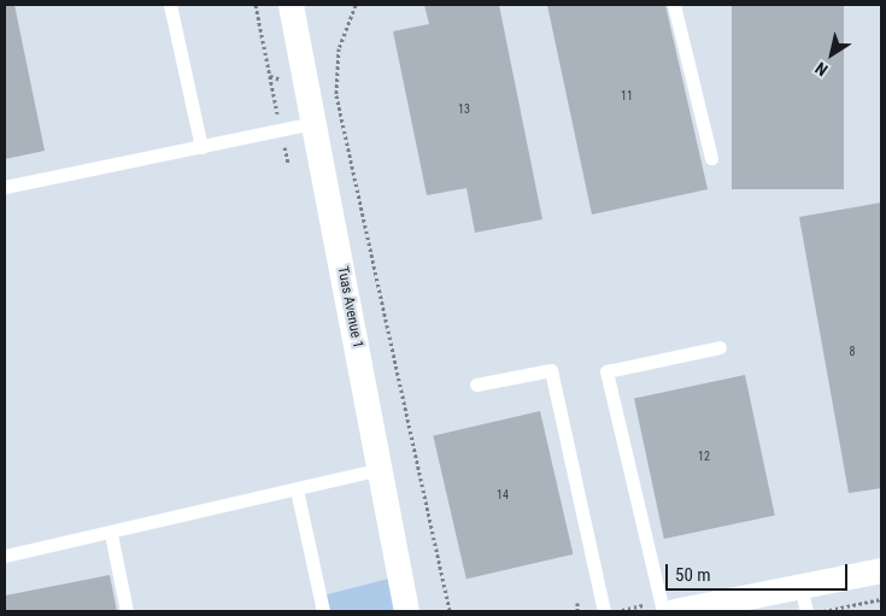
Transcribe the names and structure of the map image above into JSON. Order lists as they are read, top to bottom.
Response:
{
  "streets": {
    "street": ["Tuas Avenue 1"]
  },
  "house_numbers": [
    "11",
    "13",
    "8",
    "12",
    "14"
  ],
  "scale_bar": "50 m",
  "north": "bottom left"
}
